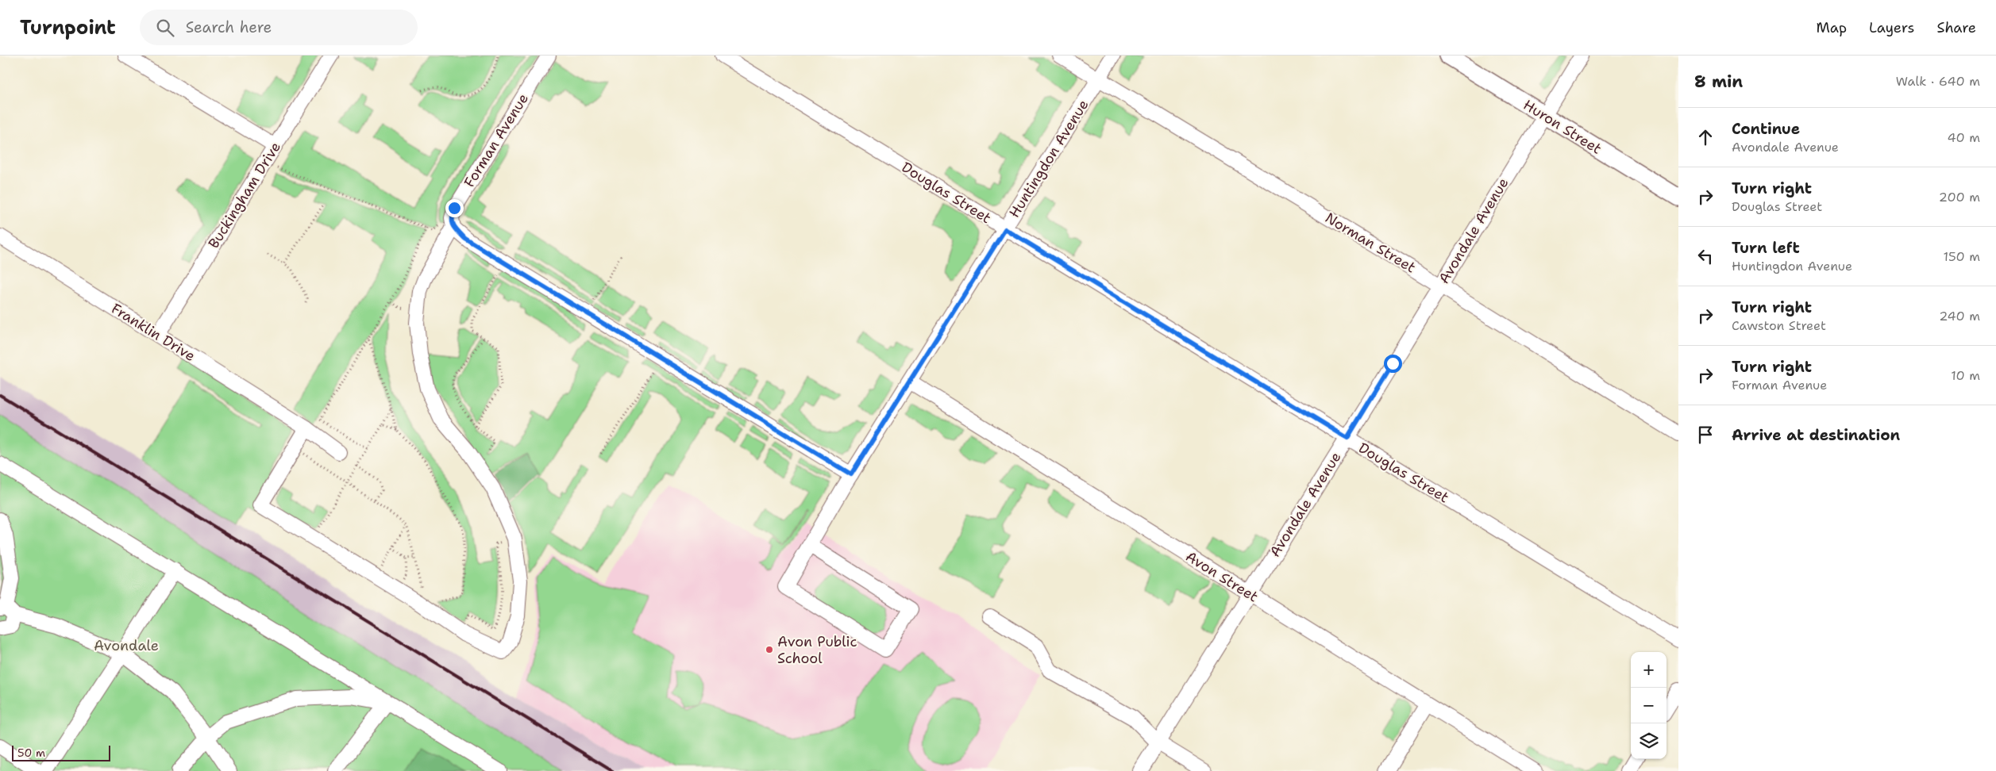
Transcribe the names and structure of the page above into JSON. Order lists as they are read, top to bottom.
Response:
{
  "streets": {
    "main road": ["Huron Street"],
    "street": [
      "Forman Avenue",
      "Huntingdon Avenue",
      "Douglas Street",
      "Buckingham Drive",
      "Avondale Avenue",
      "Norman Street",
      "Franklin Drive",
      "Avon Street"
    ]
  },
  "crossings": [
    ["Huron Street", "Avondale Avenue"],
    ["Huntingdon Avenue", "Douglas Street"],
    ["Huntingdon Avenue", "Norman Street"],
    ["Huntingdon Avenue", "Avon Street"],
    ["Douglas Street", "Avondale Avenue"],
    ["Buckingham Drive", "Franklin Drive"],
    ["Avondale Avenue", "Norman Street"],
    ["Avondale Avenue", "Avon Street"]
  ],
  "parks": ["Avondale"],
  "places": ["Avon Public School"],
  "scale_bar": "50 m",
  "page": {
    "header": "Turnpoint",
    "search": "Search here",
    "nav": ["Map", "Layers", "Share"],
    "heading": ["8 min", "Walk · 640 m"],
    "list": [
      ["Continue", "Avondale Avenue", "40 m"],
      ["Turn right", "Douglas Street", "200 m"],
      ["Turn left", "Huntingdon Avenue", "150 m"],
      ["Turn right", "Cawston Street", "240 m"],
      ["Turn right", "Forman Avenue", "10 m"],
      "Arrive at destination"
    ],
    "map_buttons": ["+", "−"],
    "scale": "50 m"
  }
}
